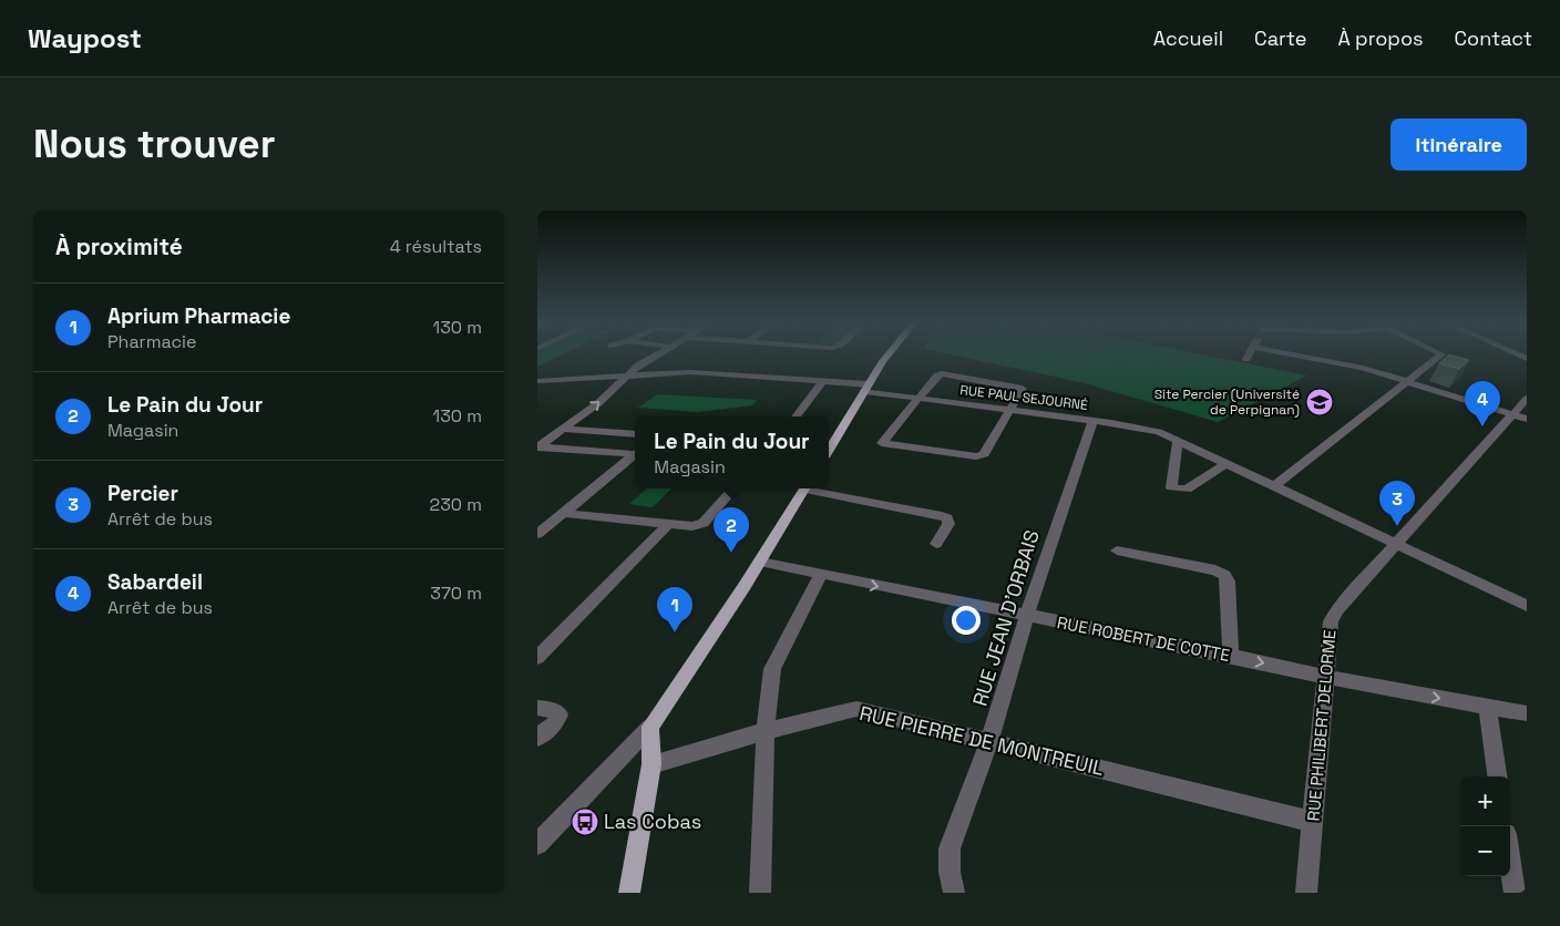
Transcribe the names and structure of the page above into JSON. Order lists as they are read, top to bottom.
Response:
{
  "streets": {
    "street": [
      "RUE PAUL SEJOURNÉ",
      "RUE JEAN D'ORBAIS",
      "RUE ROBERT DE COTTE",
      "RUE PHILIBERT DELORME",
      "RUE PIERRE DE MONTREUIL"
    ]
  },
  "crossings": [
    ["RUE PAUL SEJOURNÉ", "RUE JEAN D'ORBAIS"],
    ["RUE PAUL SEJOURNÉ", "RUE PHILIBERT DELORME"],
    ["RUE JEAN D'ORBAIS", "RUE ROBERT DE COTTE"],
    ["RUE JEAN D'ORBAIS", "RUE PIERRE DE MONTREUIL"],
    ["RUE ROBERT DE COTTE", "RUE PHILIBERT DELORME"],
    ["RUE PHILIBERT DELORME", "RUE PIERRE DE MONTREUIL"]
  ],
  "one_way": ["RUE ROBERT DE COTTE"],
  "places": {
    "school or university": ["Site Percier (Université de Perpignan)"],
    "bus stop": ["Las Cobas"]
  },
  "page": {
    "header": "Waypost",
    "nav": [
      "Accueil",
      "Carte",
      "À propos",
      "Contact"
    ],
    "buttons": "Itinéraire",
    "title": "Nous trouver",
    "heading": ["À proximité", "4 résultats"],
    "list": [
      {
        "mark": "1",
        "name": "Aprium Pharmacie",
        "note": "Pharmacie",
        "value": "130 m"
      },
      {
        "mark": "2",
        "name": "Le Pain du Jour",
        "note": "Magasin",
        "value": "130 m"
      },
      {
        "mark": "3",
        "name": "Percier",
        "note": "Arrêt de bus",
        "value": "230 m"
      },
      {
        "mark": "4",
        "name": "Sabardeil",
        "note": "Arrêt de bus",
        "value": "370 m"
      }
    ],
    "pins": [
      "4",
      "3",
      "2",
      "1"
    ],
    "popup": ["Le Pain du Jour", "Magasin"],
    "map_buttons": ["+", "−"]
  }
}
